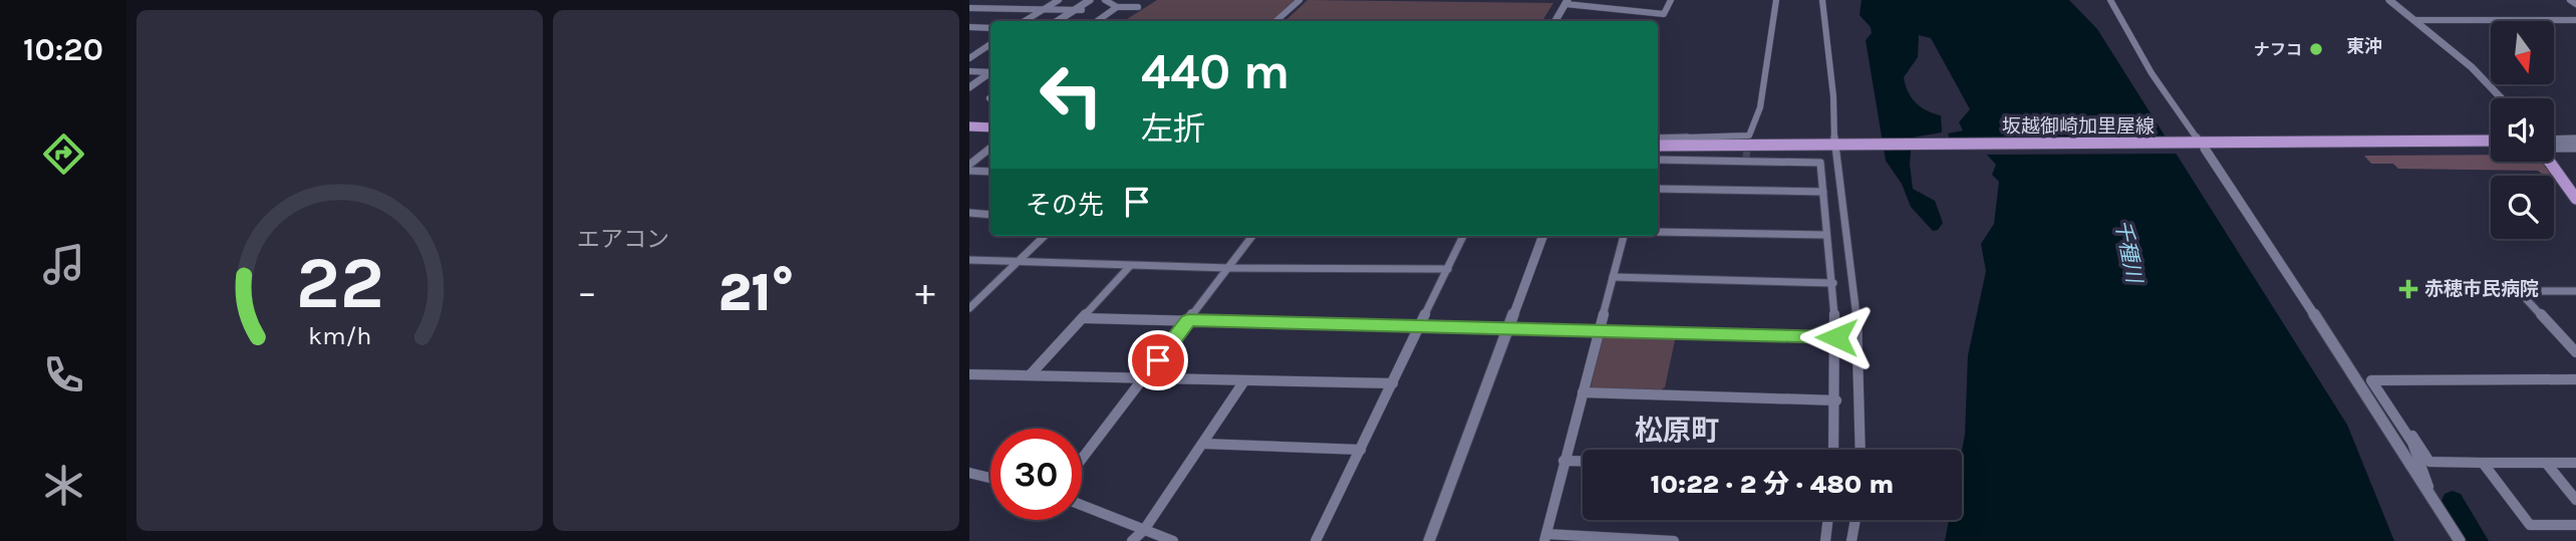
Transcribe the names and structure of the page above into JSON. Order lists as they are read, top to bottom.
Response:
{
  "streets": {
    "main road": ["坂越御崎加里屋線"]
  },
  "districts": ["東沖", "松原町"],
  "water": ["千種川"],
  "places": {
    "other": ["ナフコ"],
    "health": ["赤穂市民病院"]
  },
  "north": "bottom",
  "page": {
    "tabs": "10:20",
    "tile": "エアコン",
    "turn": ["440 m", "左折"],
    "then": "その先",
    "heat": ["−", "21°", "+"],
    "limit": "30",
    "trip": "10:22 · 2 分 · 480 m",
    "gauge": ["22", "km/h"]
  }
}
